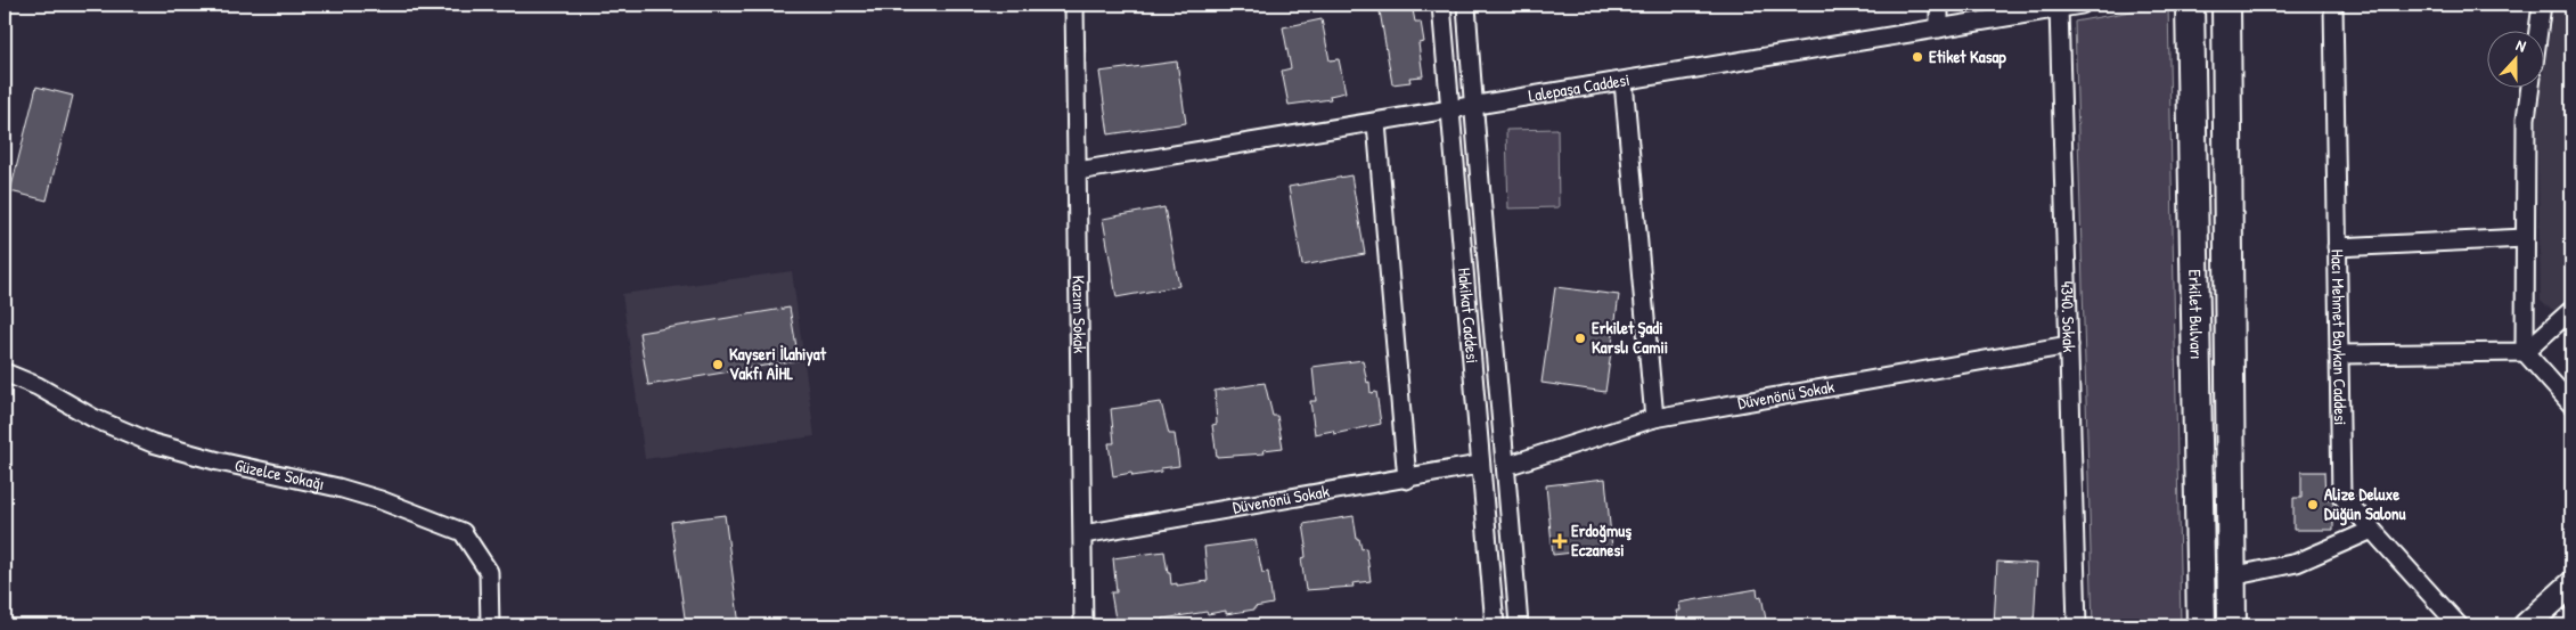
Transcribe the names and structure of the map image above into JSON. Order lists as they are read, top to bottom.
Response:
{
  "streets": {
    "main road": ["Erkilet Bulvarı"],
    "street": [
      "Lalepaşa Caddesi",
      "Kazım Sokak",
      "Hakikat Caddesi",
      "4340. Sokak",
      "Hacı Mehmet Baykan Caddesi",
      "Düvenönü Sokak",
      "Güzelce Sokağı"
    ]
  },
  "crossings": [
    ["Lalepaşa Caddesi", "Kazım Sokak"],
    ["Lalepaşa Caddesi", "Hakikat Caddesi"],
    ["Lalepaşa Caddesi", "4340. Sokak"],
    ["Kazım Sokak", "Düvenönü Sokak"],
    ["Hakikat Caddesi", "Düvenönü Sokak"],
    ["4340. Sokak", "Düvenönü Sokak"]
  ],
  "places": {
    "other": [
      "Etiket Kasap",
      "Erkilet Şadi Karslı Camii",
      "Kayseri İlahiyat Vakfı AİHL",
      "Alize Deluxe Düğün Salonu"
    ],
    "health": ["Erdoğmuş Eczanesi"]
  },
  "north": "top"
}
